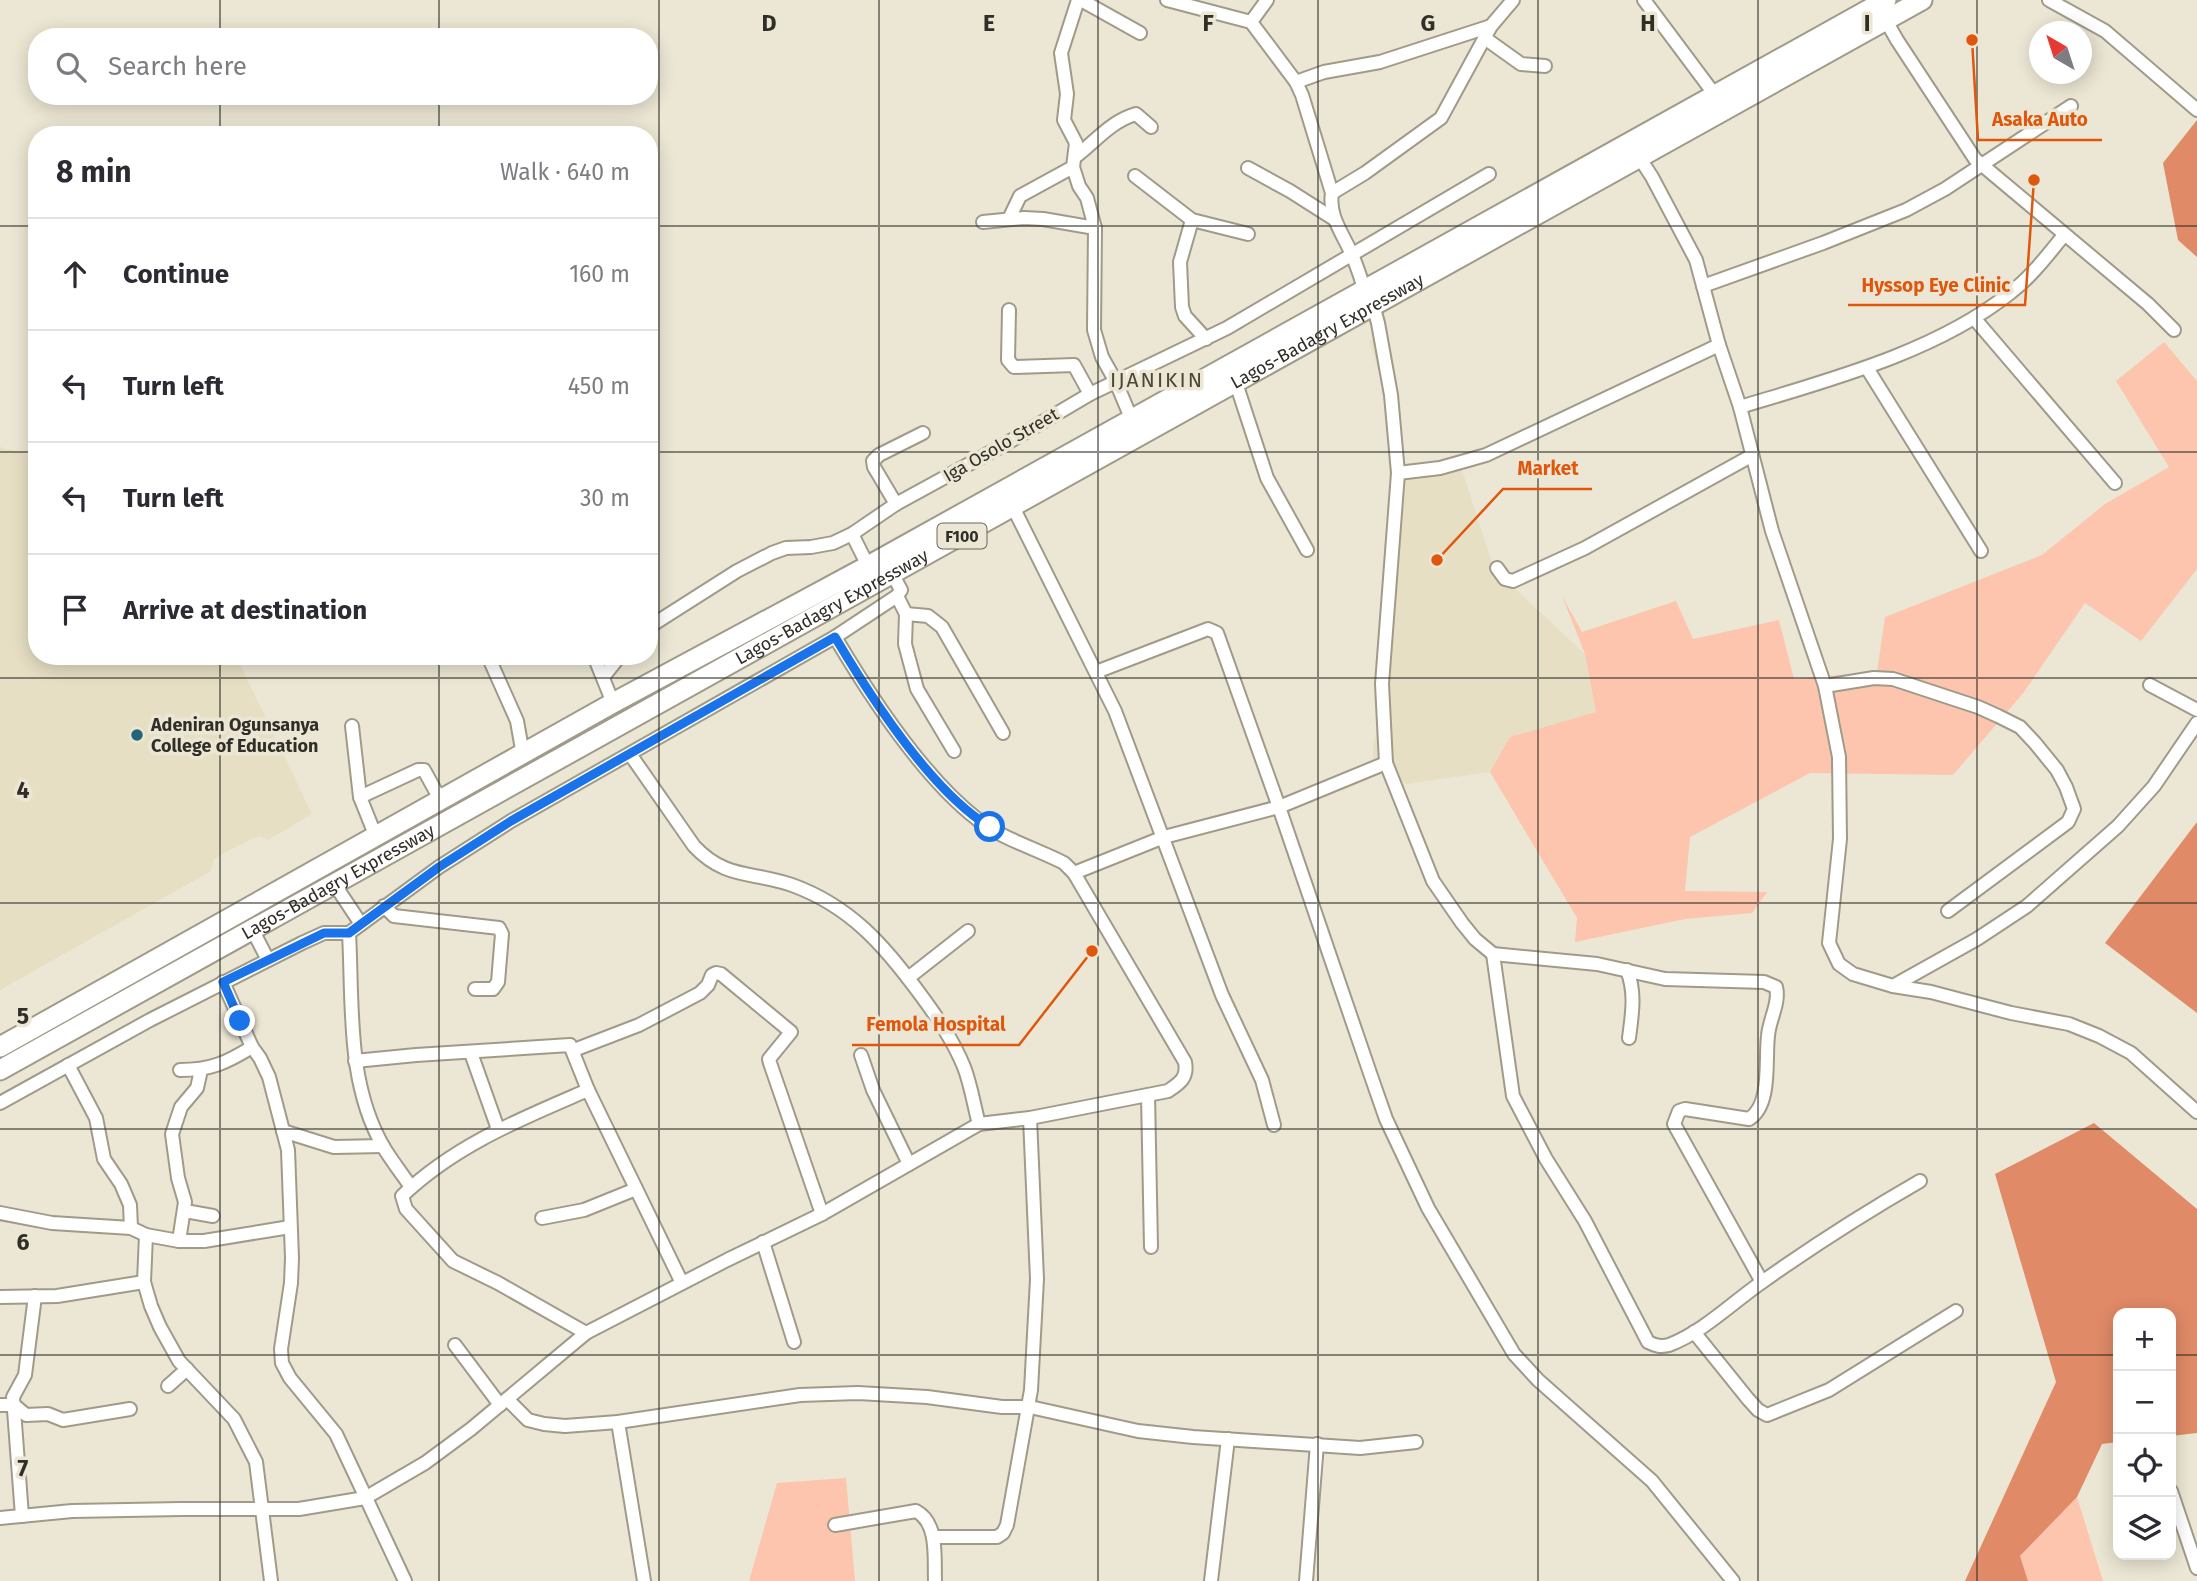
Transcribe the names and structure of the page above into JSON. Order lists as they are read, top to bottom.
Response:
{
  "streets": {
    "highway": ["Lagos-Badagry Expressway", "F100"],
    "street": ["Iga Osolo Street"]
  },
  "districts": ["IJANIKIN"],
  "places": [
    "Asaka Auto",
    "Hyssop Eye Clinic",
    "Market",
    "Adeniran Ogunsanya College of Education",
    "Femola Hospital"
  ],
  "north": "top left",
  "page": {
    "search": "Search here",
    "heading": ["8 min", "Walk · 640 m"],
    "list": [
      ["Continue", "160 m"],
      ["Turn left", "450 m"],
      ["Turn left", "30 m"],
      "Arrive at destination"
    ],
    "map_buttons": ["+", "−"]
  },
  "grid": {
    "columns": [
      "D",
      "E",
      "F",
      "G",
      "H",
      "I"
    ],
    "rows": [
      "4",
      "5",
      "6",
      "7"
    ]
  }
}
